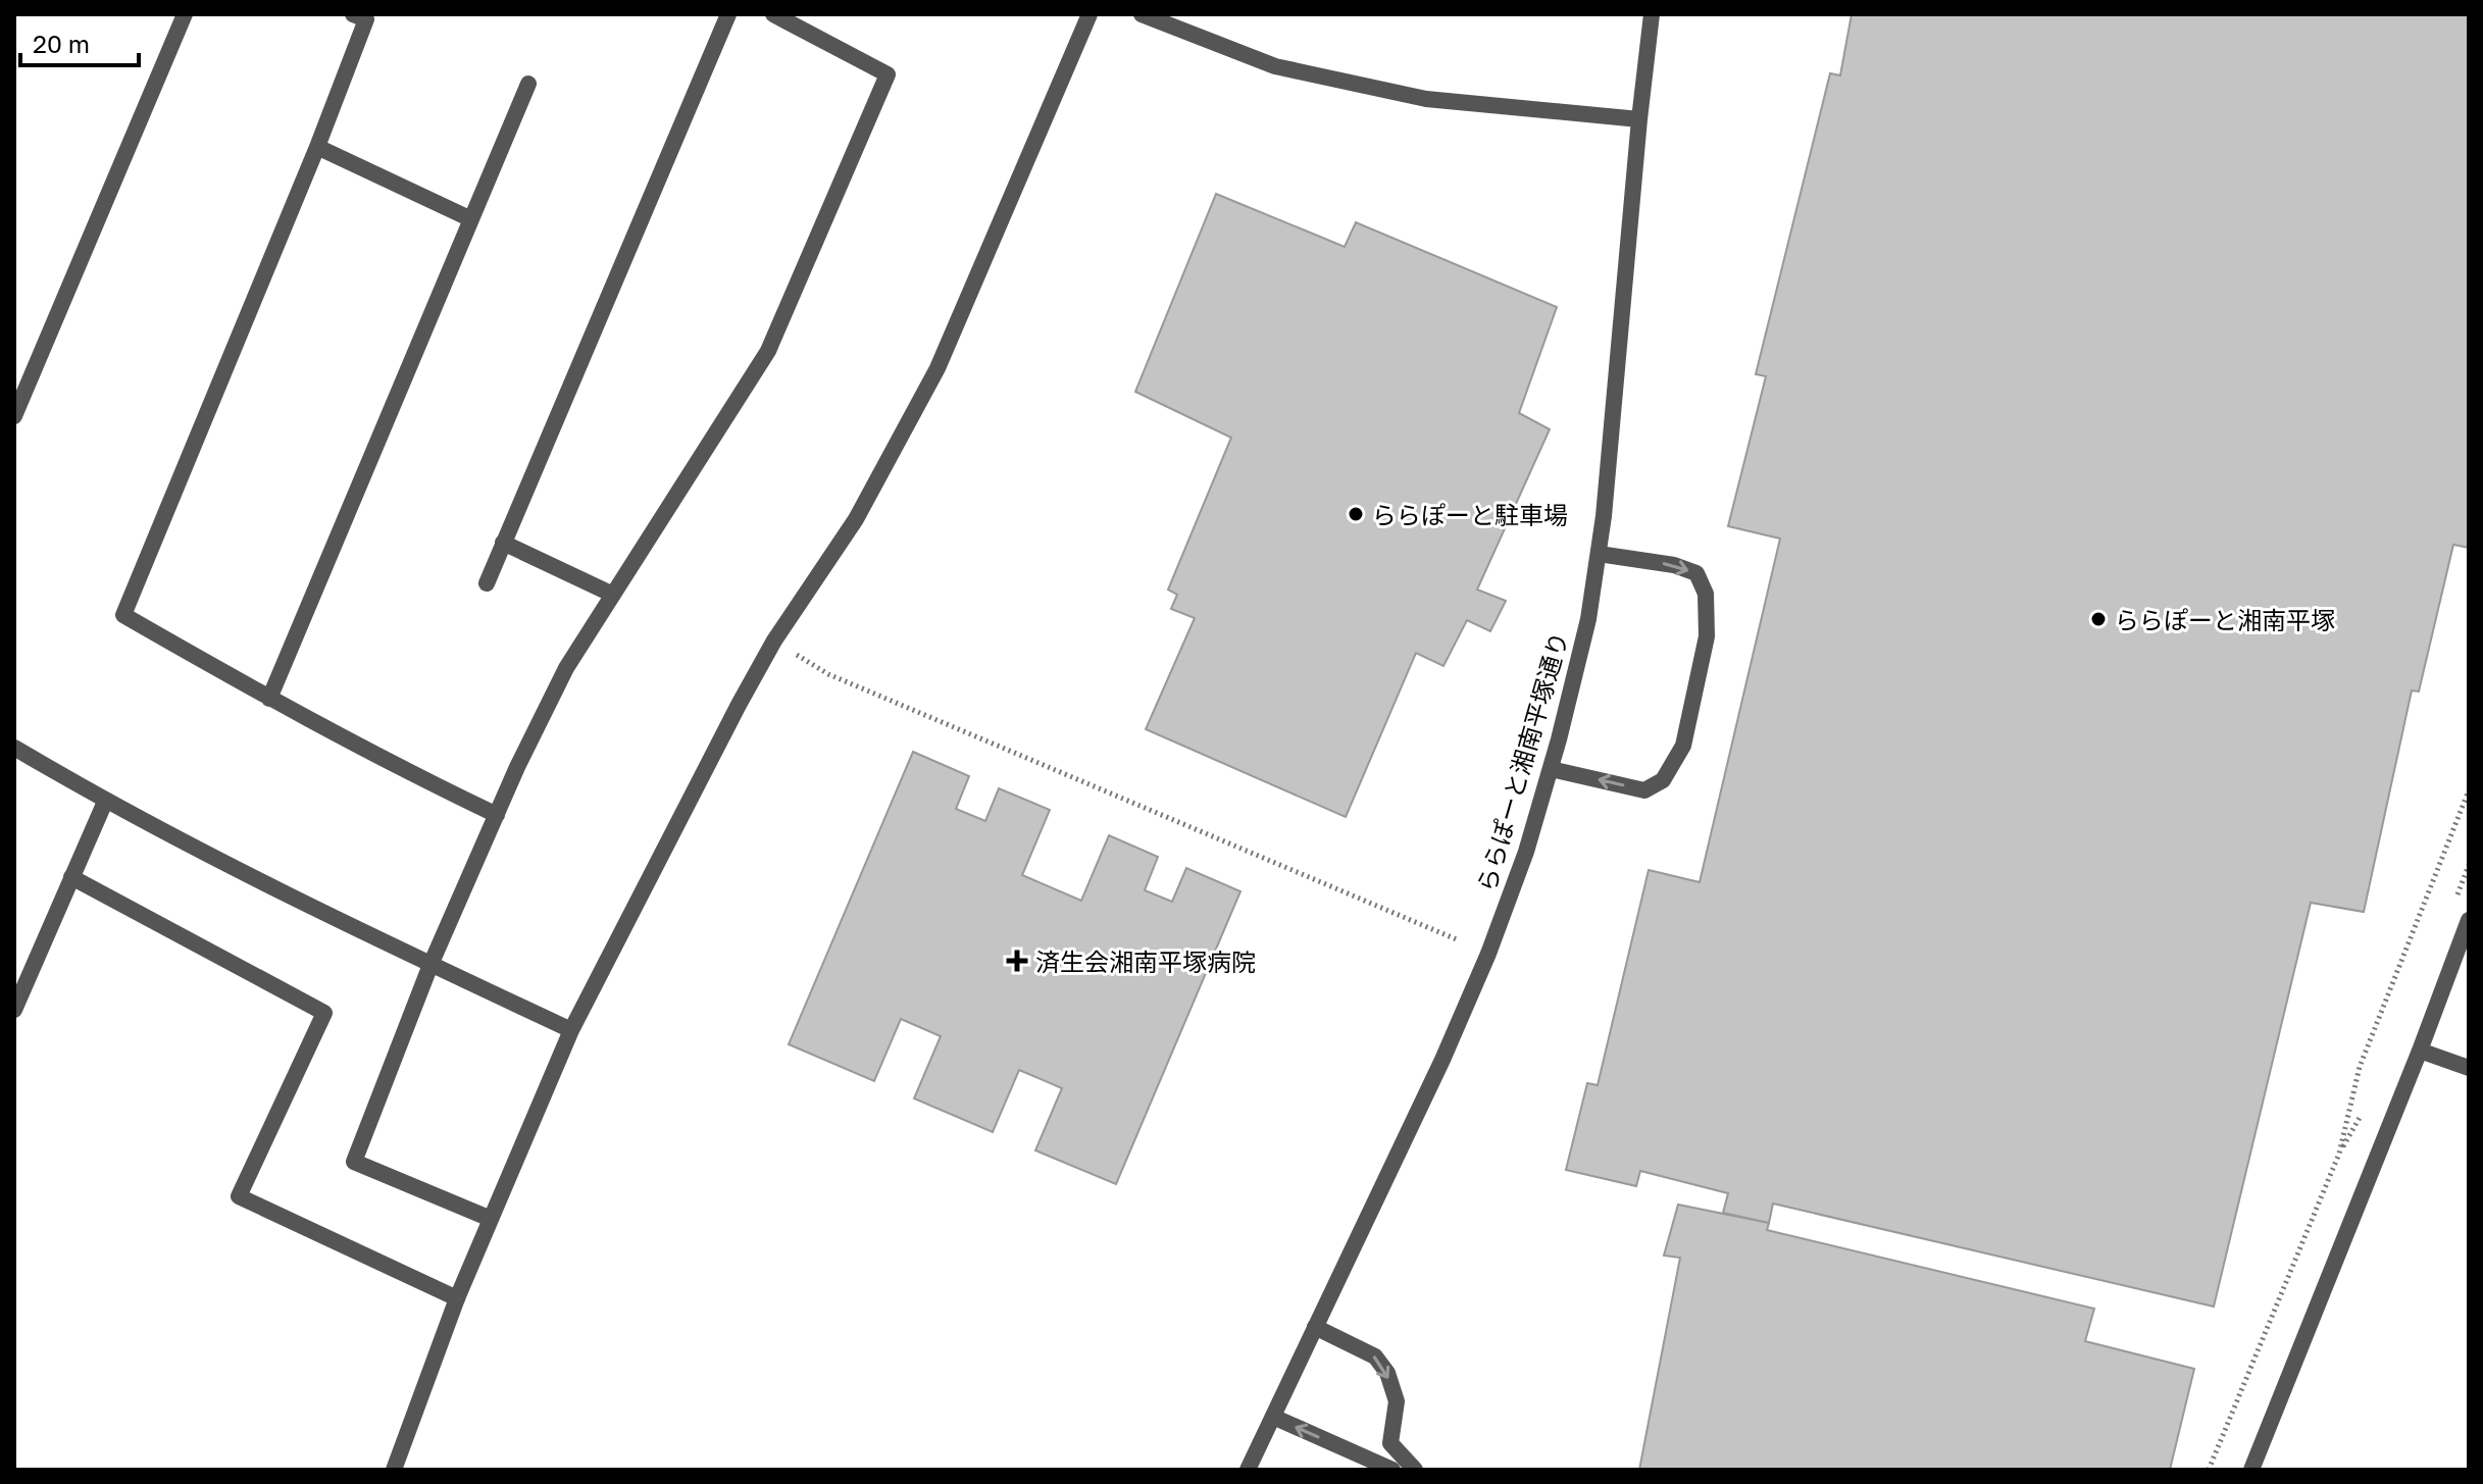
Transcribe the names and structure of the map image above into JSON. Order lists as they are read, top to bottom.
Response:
{
  "streets": {
    "street": ["ららぽーと湘南平塚通り"]
  },
  "places": {
    "other": ["ららぽーと駐車場", "ららぽーと湘南平塚"],
    "health": ["済生会湘南平塚病院"]
  },
  "scale_bar": "20 m"
}
